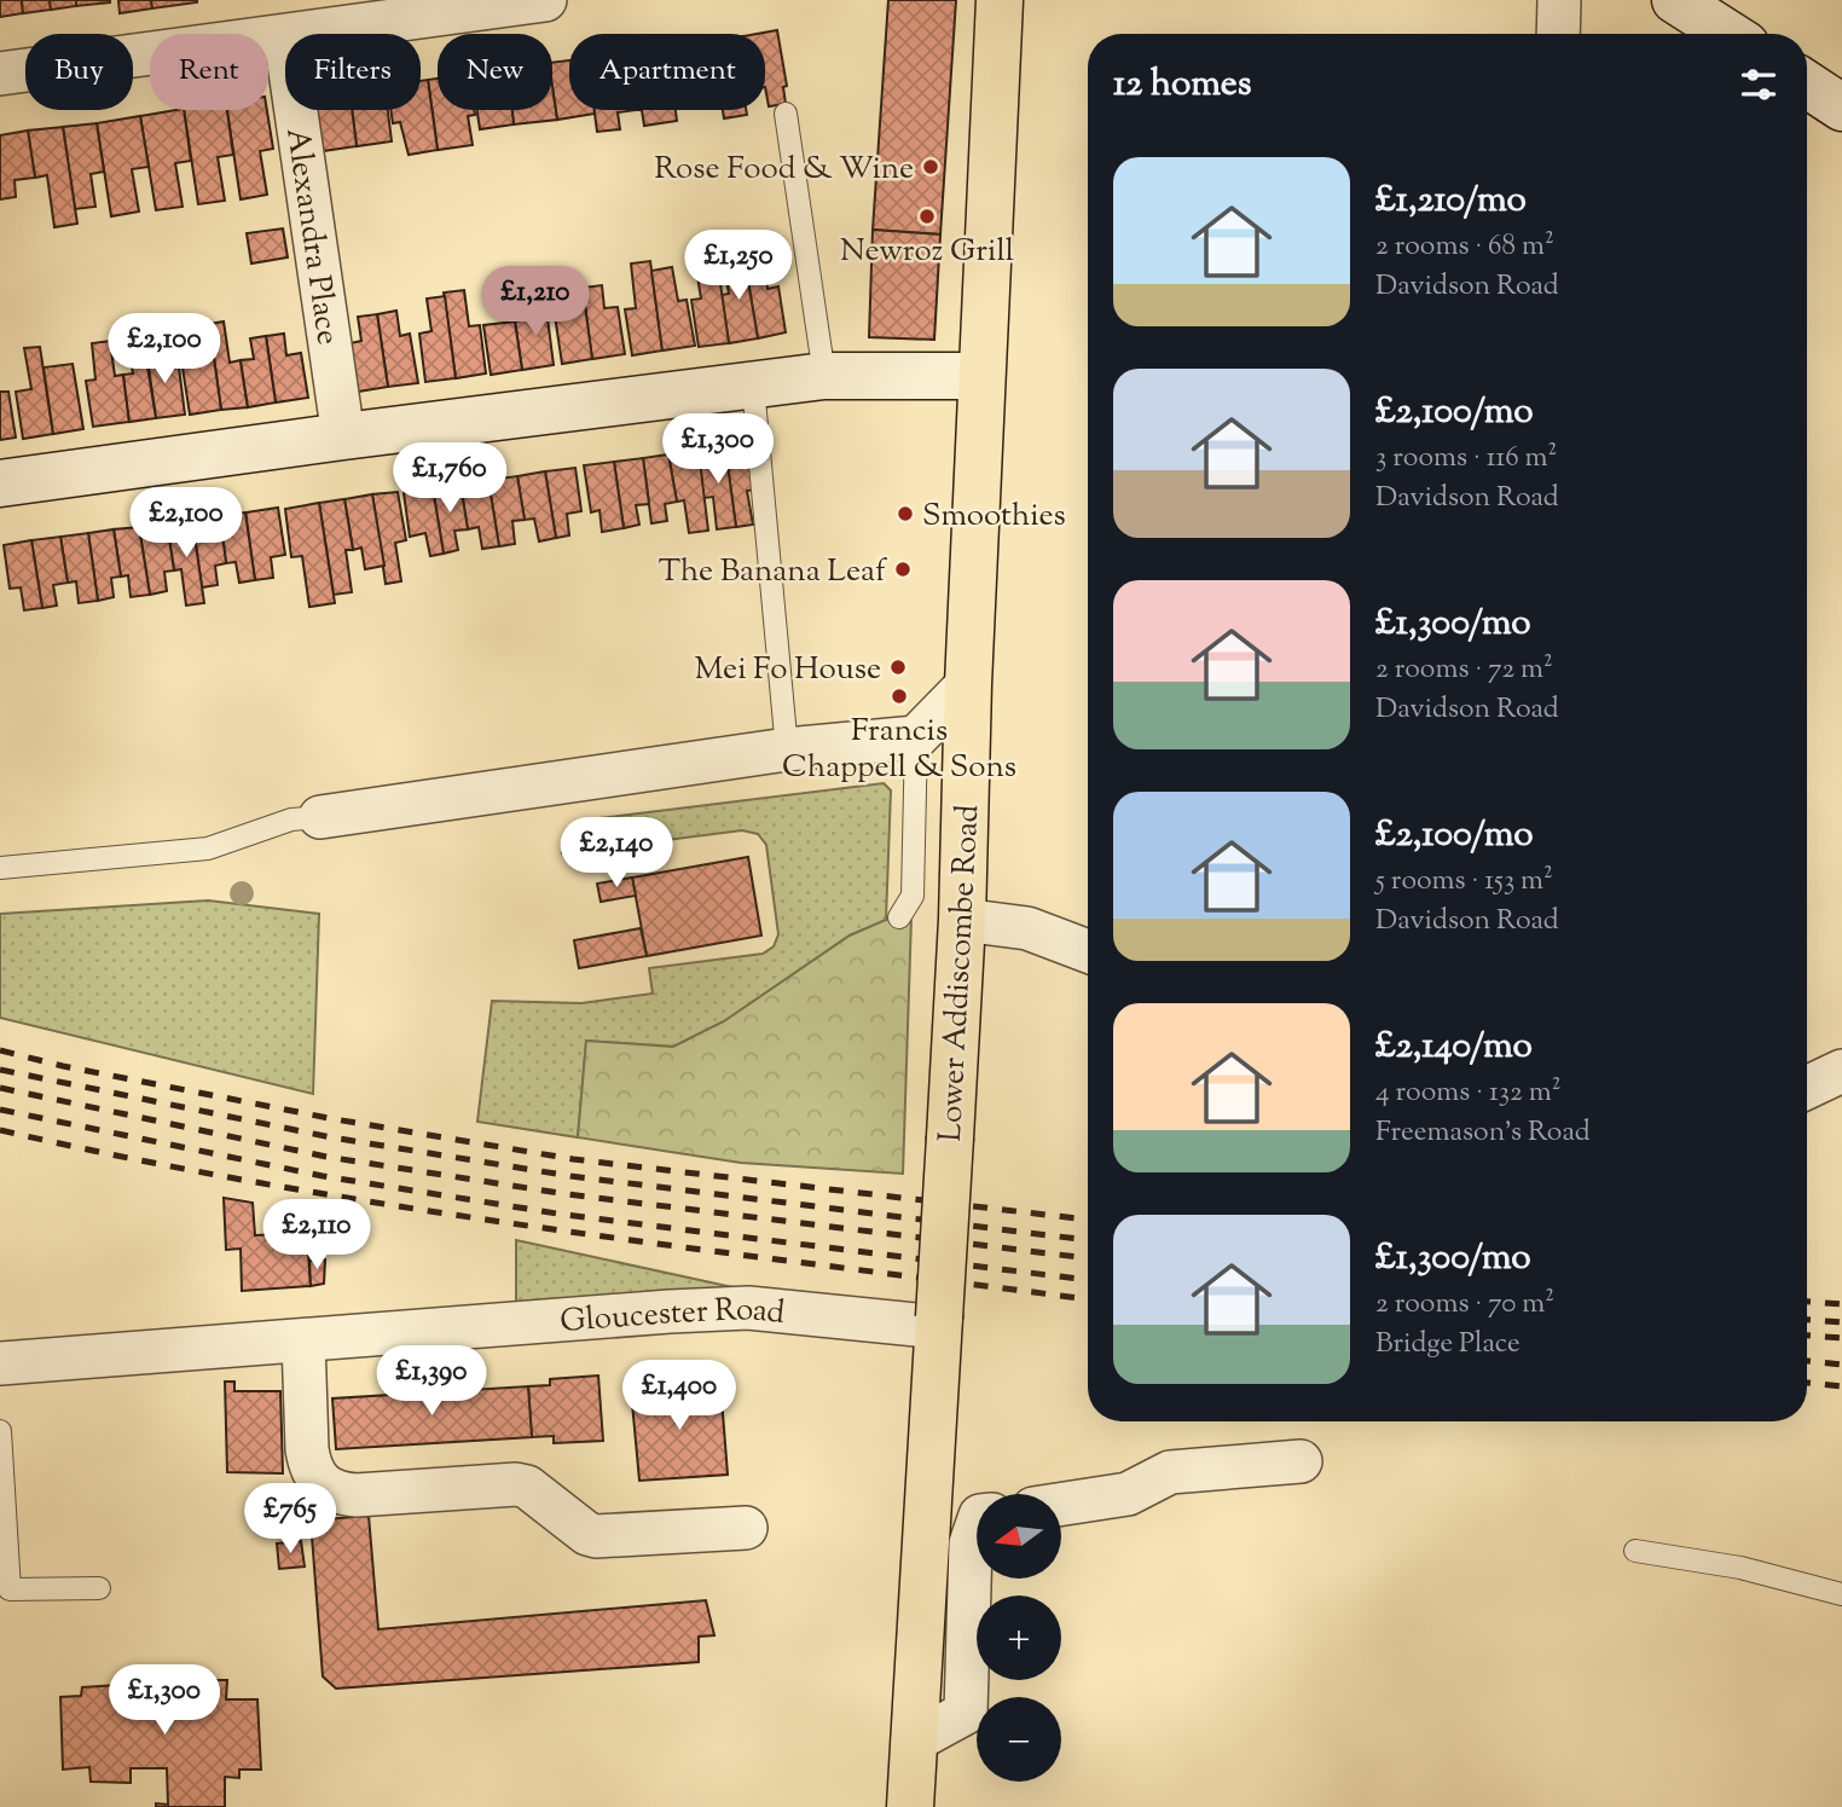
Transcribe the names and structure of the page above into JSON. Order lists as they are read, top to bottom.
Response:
{
  "streets": {
    "main road": ["Lower Addiscombe Road"],
    "street": ["Alexandra Place", "Gloucester Road"]
  },
  "crossings": [
    ["Lower Addiscombe Road", "Gloucester Road"]
  ],
  "places": [
    "Rose Food & Wine",
    "Newroz Grill",
    "Smoothies",
    "The Banana Leaf",
    "Mei Fo House",
    "Francis Chappell & Sons"
  ],
  "north": "left",
  "page": {
    "chip": [
      "Buy",
      "Rent",
      "Filters",
      "New",
      "Apartment"
    ],
    "heading": "12 homes",
    "list": [
      {
        "name": "£1,210/mo",
        "note": "2 rooms · 68 m² · Davidson Road"
      },
      {
        "name": "£2,100/mo",
        "note": "3 rooms · 116 m² · Davidson Road"
      },
      {
        "name": "£1,300/mo",
        "note": "2 rooms · 72 m² · Davidson Road"
      },
      {
        "name": "£2,100/mo",
        "note": "5 rooms · 153 m² · Davidson Road"
      },
      {
        "name": "£2,140/mo",
        "note": "4 rooms · 132 m² · Freemason's Road"
      },
      {
        "name": "£1,300/mo",
        "note": "2 rooms · 70 m² · Bridge Place"
      }
    ],
    "price": [
      "£1,250",
      "£1,210",
      "£2,100",
      "£1,300",
      "£1,760",
      "£2,100",
      "£2,140",
      "£2,110",
      "£1,390",
      "£1,400",
      "£765",
      "£1,300"
    ],
    "map_buttons": ["+", "−"]
  }
}
